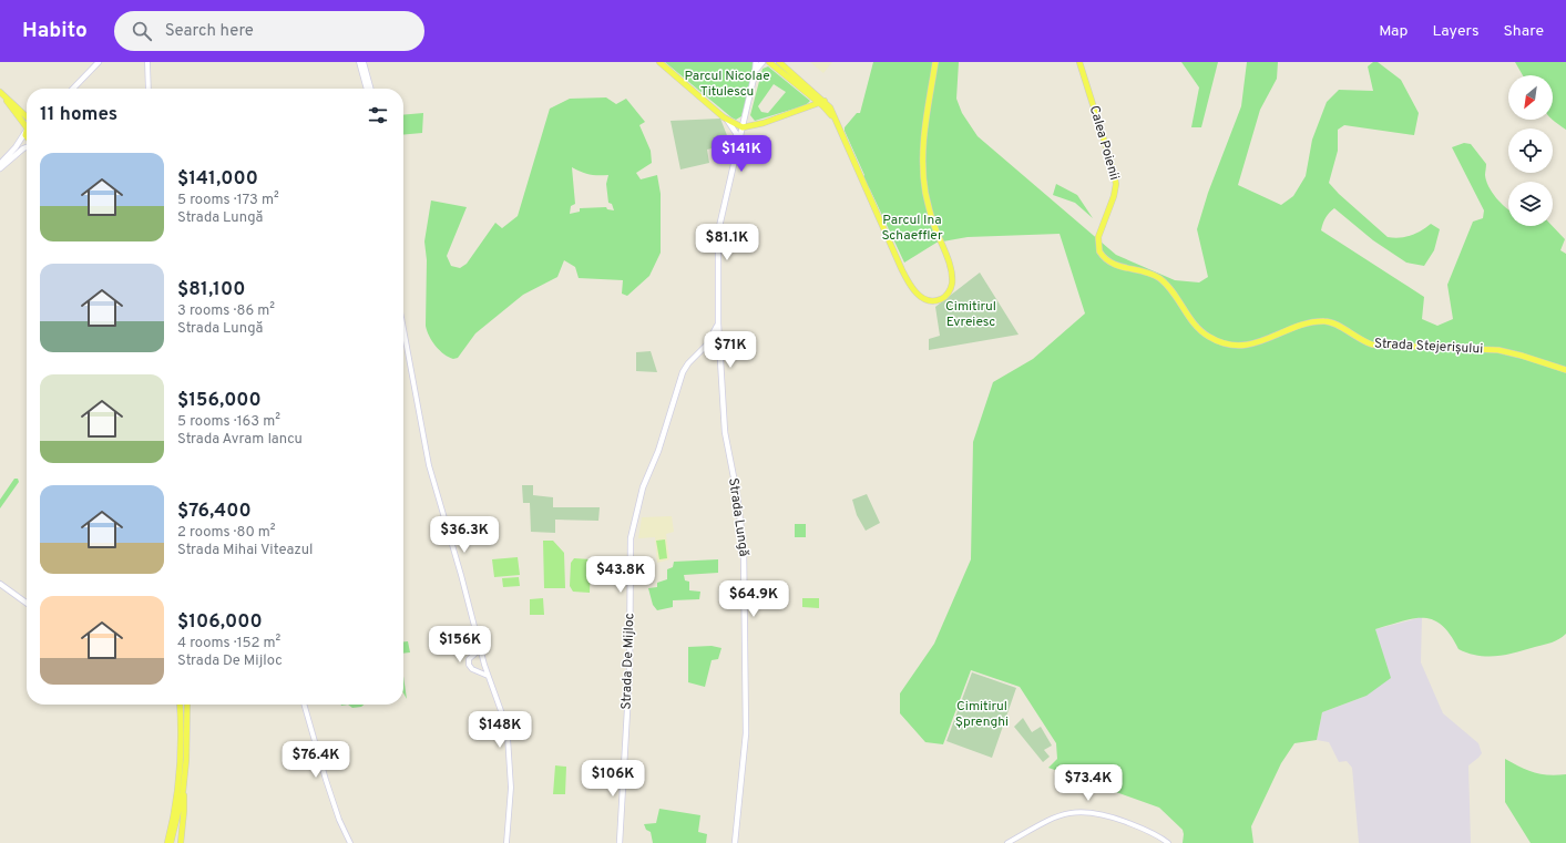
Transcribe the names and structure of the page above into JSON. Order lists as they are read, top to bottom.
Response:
{
  "streets": {
    "main road": [
      "Calea Poienii",
      "Strada Stejerișului",
      "Strada Lungă",
      "Strada De Mijloc"
    ]
  },
  "crossings": [
    ["Calea Poienii", "Strada Stejerișului"],
    ["Strada Lungă", "Strada De Mijloc"]
  ],
  "parks": [
    "Parcul Nicolae Titulescu",
    "Parcul Ina Schaeffler",
    "Cimitirul Evreiesc",
    "Cimitirul Șprenghi"
  ],
  "north": "bottom left",
  "page": {
    "header": "Habito",
    "search": "Search here",
    "nav": ["Map", "Layers", "Share"],
    "heading": "11 homes",
    "price": [
      "$141K",
      "$81.1K",
      "$71K",
      "$36.3K",
      "$43.8K",
      "$64.9K",
      "$156K",
      "$148K",
      "$76.4K",
      "$106K",
      "$73.4K"
    ],
    "list": [
      {
        "name": "$141,000",
        "note": "5 rooms · 173 m² · Strada Lungă"
      },
      {
        "name": "$81,100",
        "note": "3 rooms · 86 m² · Strada Lungă"
      },
      {
        "name": "$156,000",
        "note": "5 rooms · 163 m² · Strada Avram Iancu"
      },
      {
        "name": "$76,400",
        "note": "2 rooms · 80 m² · Strada Mihai Viteazul"
      },
      {
        "name": "$106,000",
        "note": "4 rooms · 152 m² · Strada De Mijloc"
      }
    ]
  }
}
